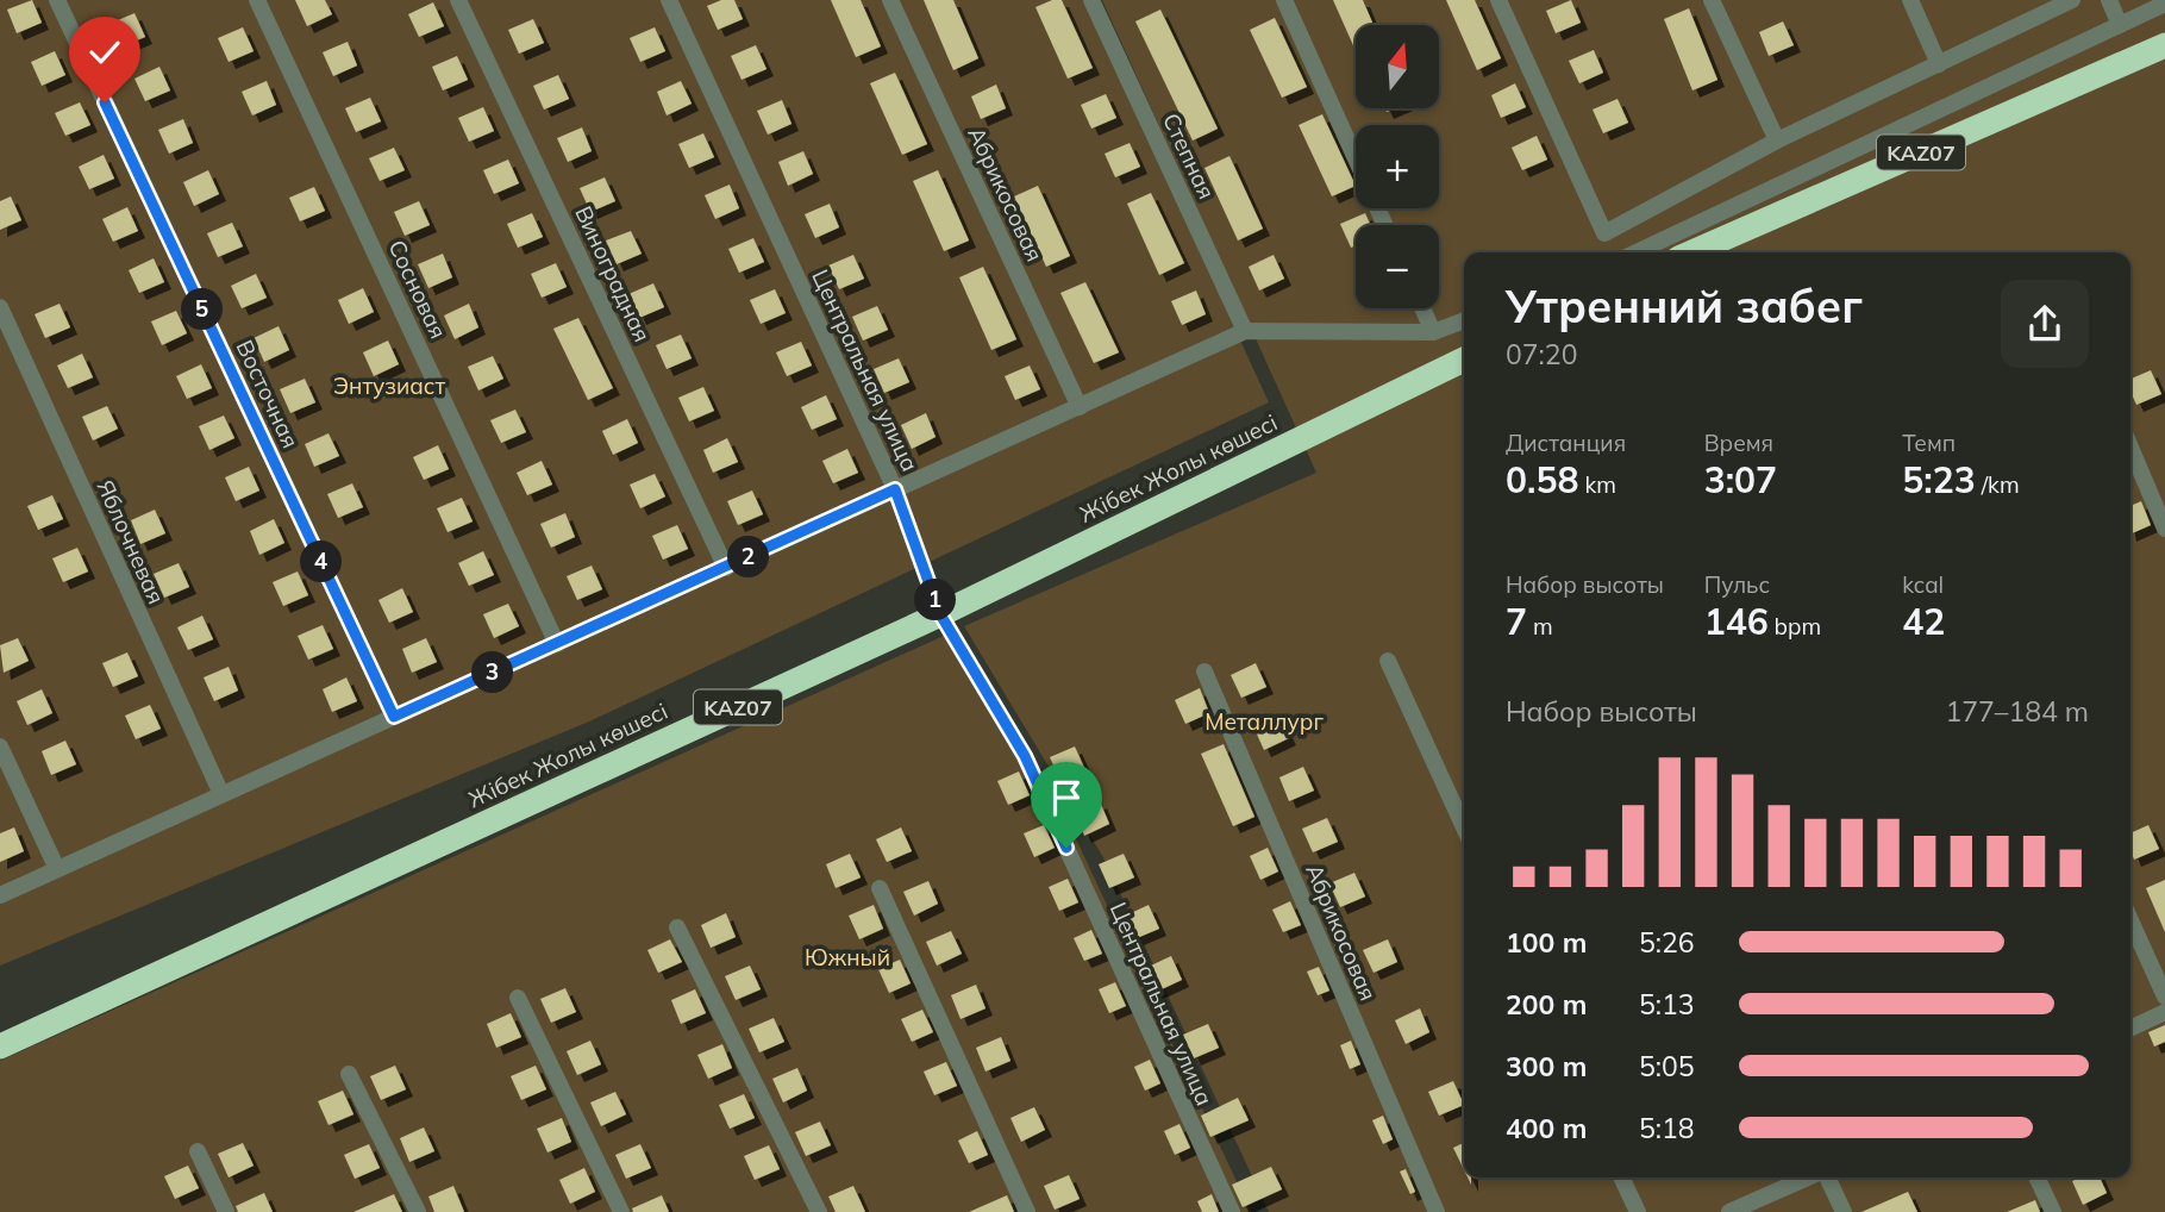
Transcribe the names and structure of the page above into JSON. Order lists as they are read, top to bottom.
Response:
{
  "streets": {
    "highway": ["KAZ07", "Жібек Жолы көшесі"],
    "street": [
      "Степная",
      "Абрикосовая",
      "Виноградная",
      "Сосновая",
      "Центральная улица",
      "Восточная",
      "Яблочневая"
    ]
  },
  "crossings": [
    ["Центральная улица", "Жібек Жолы көшесі"]
  ],
  "parks": ["Энтузиаст", "Металлург", "Южный"],
  "north": "top",
  "page": {
    "map_buttons": ["+", "−"],
    "heading": ["Утренний забег", "07:20"],
    "pins": [
      "5",
      "2",
      "4",
      "1",
      "3"
    ],
    "stats": [
      ["Дистанция", "0.58 km"],
      ["Время", "3:07"],
      ["Темп", "5:23 /km"],
      ["Набор высоты", "7 m"],
      ["Пульс", "146 bpm"],
      ["kcal", "42"]
    ],
    "chart": ["Набор высоты", "177–184 m"],
    "list": [
      {
        "name": "100 m",
        "note": "5:26"
      },
      {
        "name": "200 m",
        "note": "5:13"
      },
      {
        "name": "300 m",
        "note": "5:05"
      },
      {
        "name": "400 m",
        "note": "5:18"
      }
    ]
  }
}
